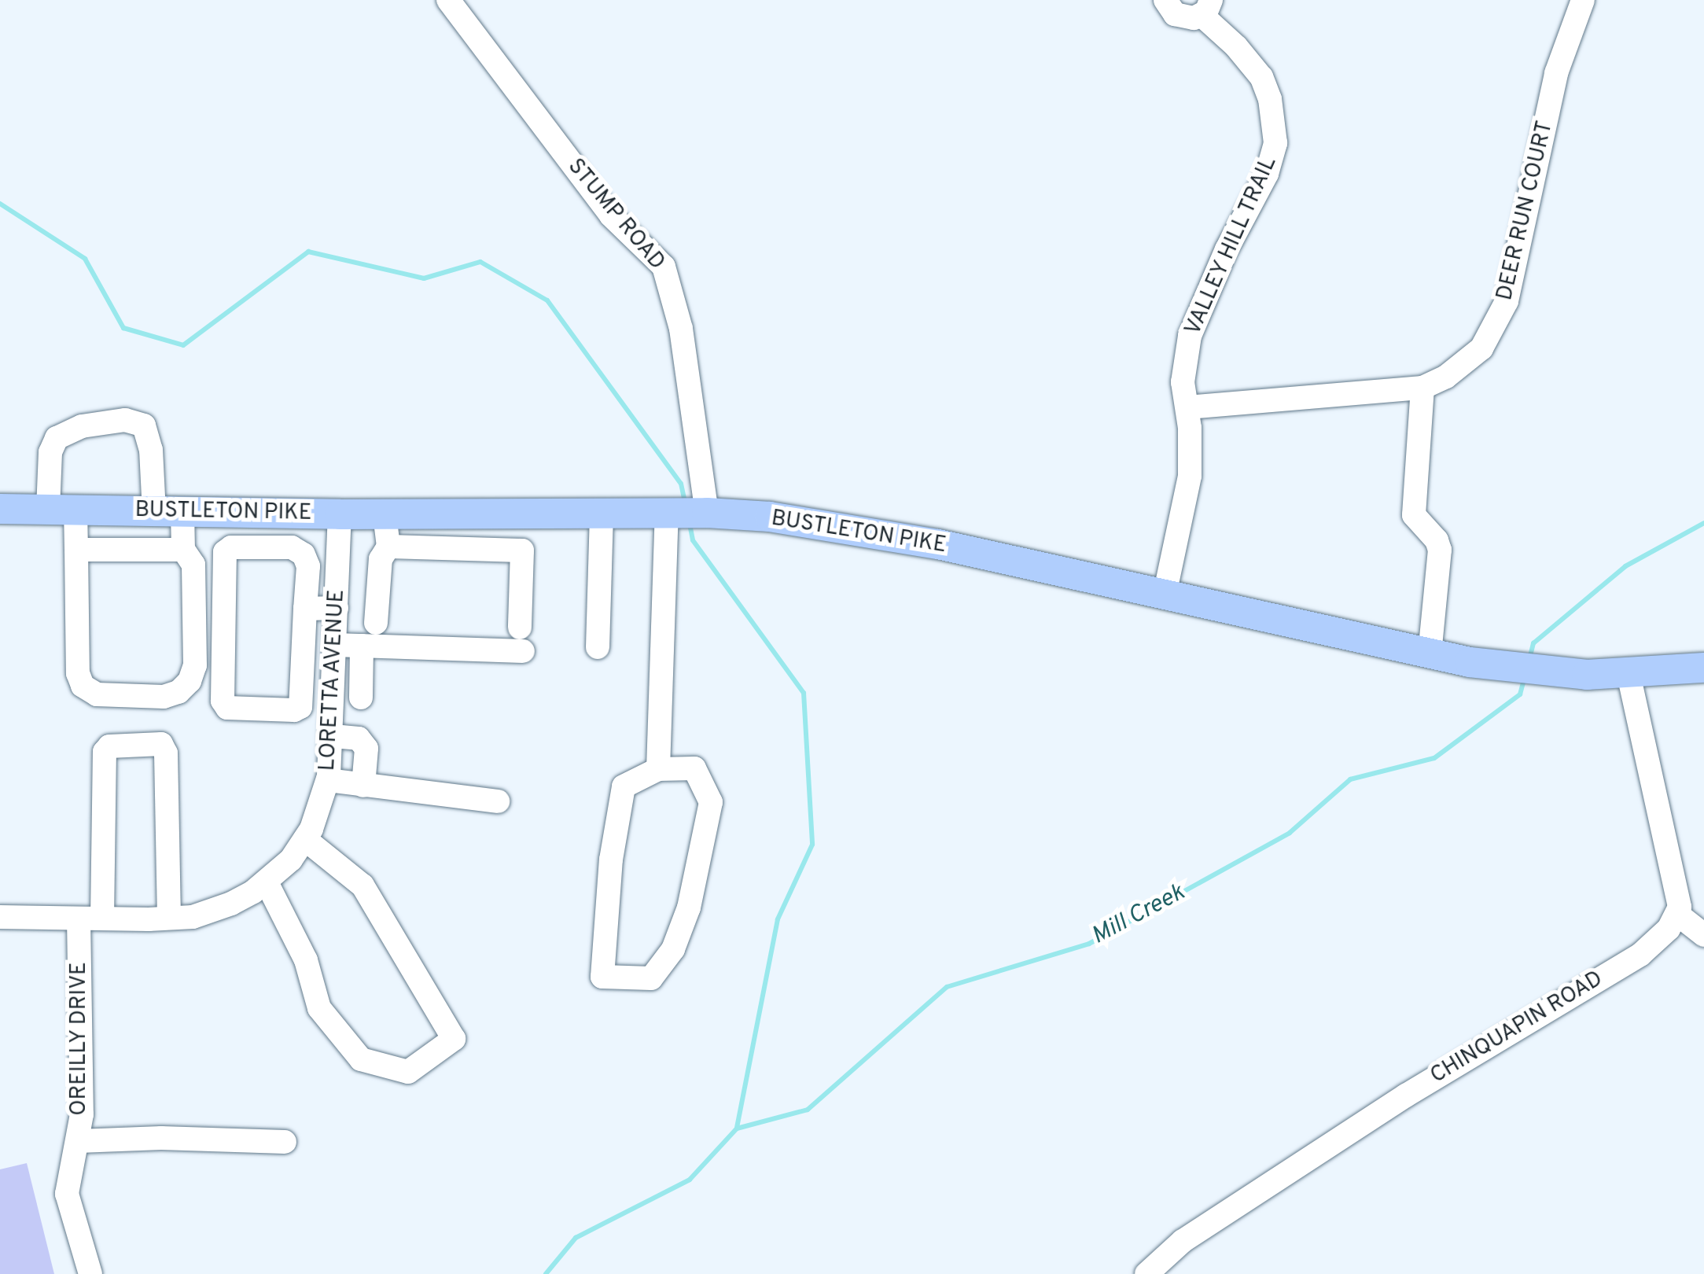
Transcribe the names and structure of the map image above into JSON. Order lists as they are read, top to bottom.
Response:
{
  "streets": {
    "main road": ["BUSTLETON PIKE"],
    "street": [
      "DEER RUN COURT",
      "STUMP ROAD",
      "VALLEY HILL TRAIL",
      "LORETTA AVENUE",
      "CHINQUAPIN ROAD",
      "OREILLY DRIVE"
    ]
  },
  "crossings": [
    ["DEER RUN COURT", "VALLEY HILL TRAIL"],
    ["STUMP ROAD", "BUSTLETON PIKE"],
    ["VALLEY HILL TRAIL", "BUSTLETON PIKE"],
    ["BUSTLETON PIKE", "LORETTA AVENUE"],
    ["LORETTA AVENUE", "OREILLY DRIVE"]
  ],
  "water": ["Mill Creek"]
}
